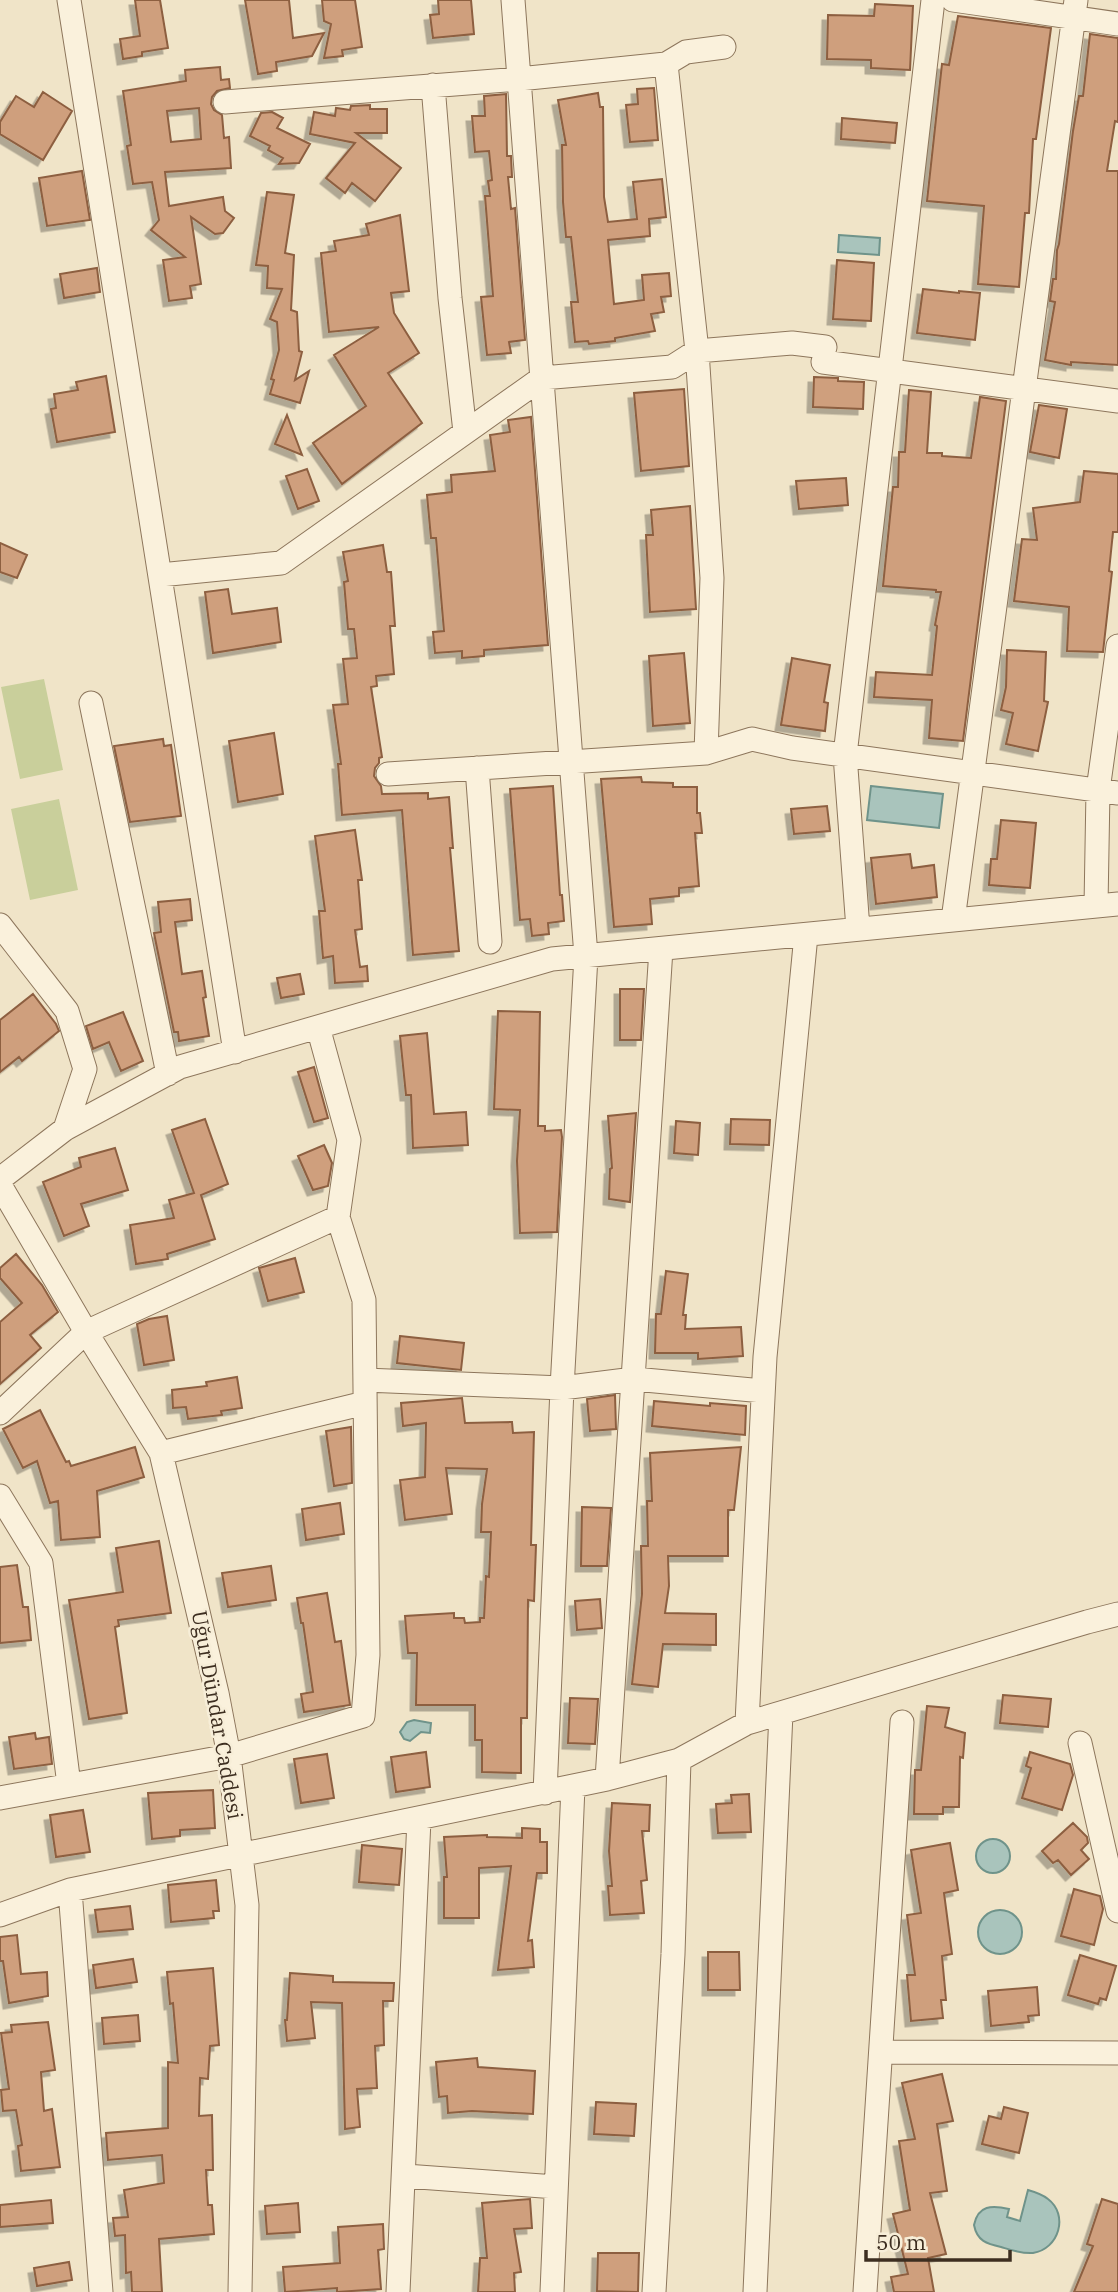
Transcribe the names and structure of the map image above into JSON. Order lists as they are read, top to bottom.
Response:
{
  "streets": {
    "street": ["Uğur Dündar Caddesi"]
  },
  "scale_bar": "50 m"
}
